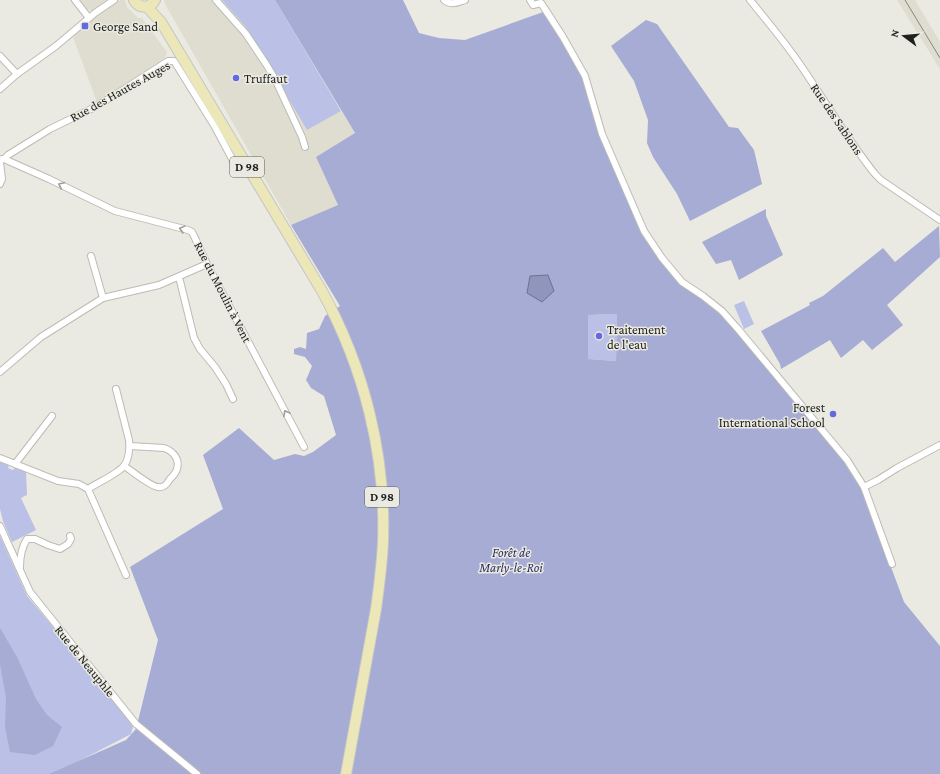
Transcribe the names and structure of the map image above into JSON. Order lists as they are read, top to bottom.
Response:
{
  "streets": {
    "main road": ["D 98"],
    "street": [
      "Rue des Hautes Auges",
      "Rue des Sablons",
      "Rue du Moulin à Vent",
      "Rue de Neauphle"
    ]
  },
  "crossings": [
    ["Rue des Hautes Auges", "Rue du Moulin à Vent"]
  ],
  "parks": ["Forêt de Marly-le-Roi"],
  "places": {
    "transit": ["George Sand"],
    "other": ["Truffaut", "Traitement de l'eau", "Forest International School"]
  },
  "north": "left"
}
